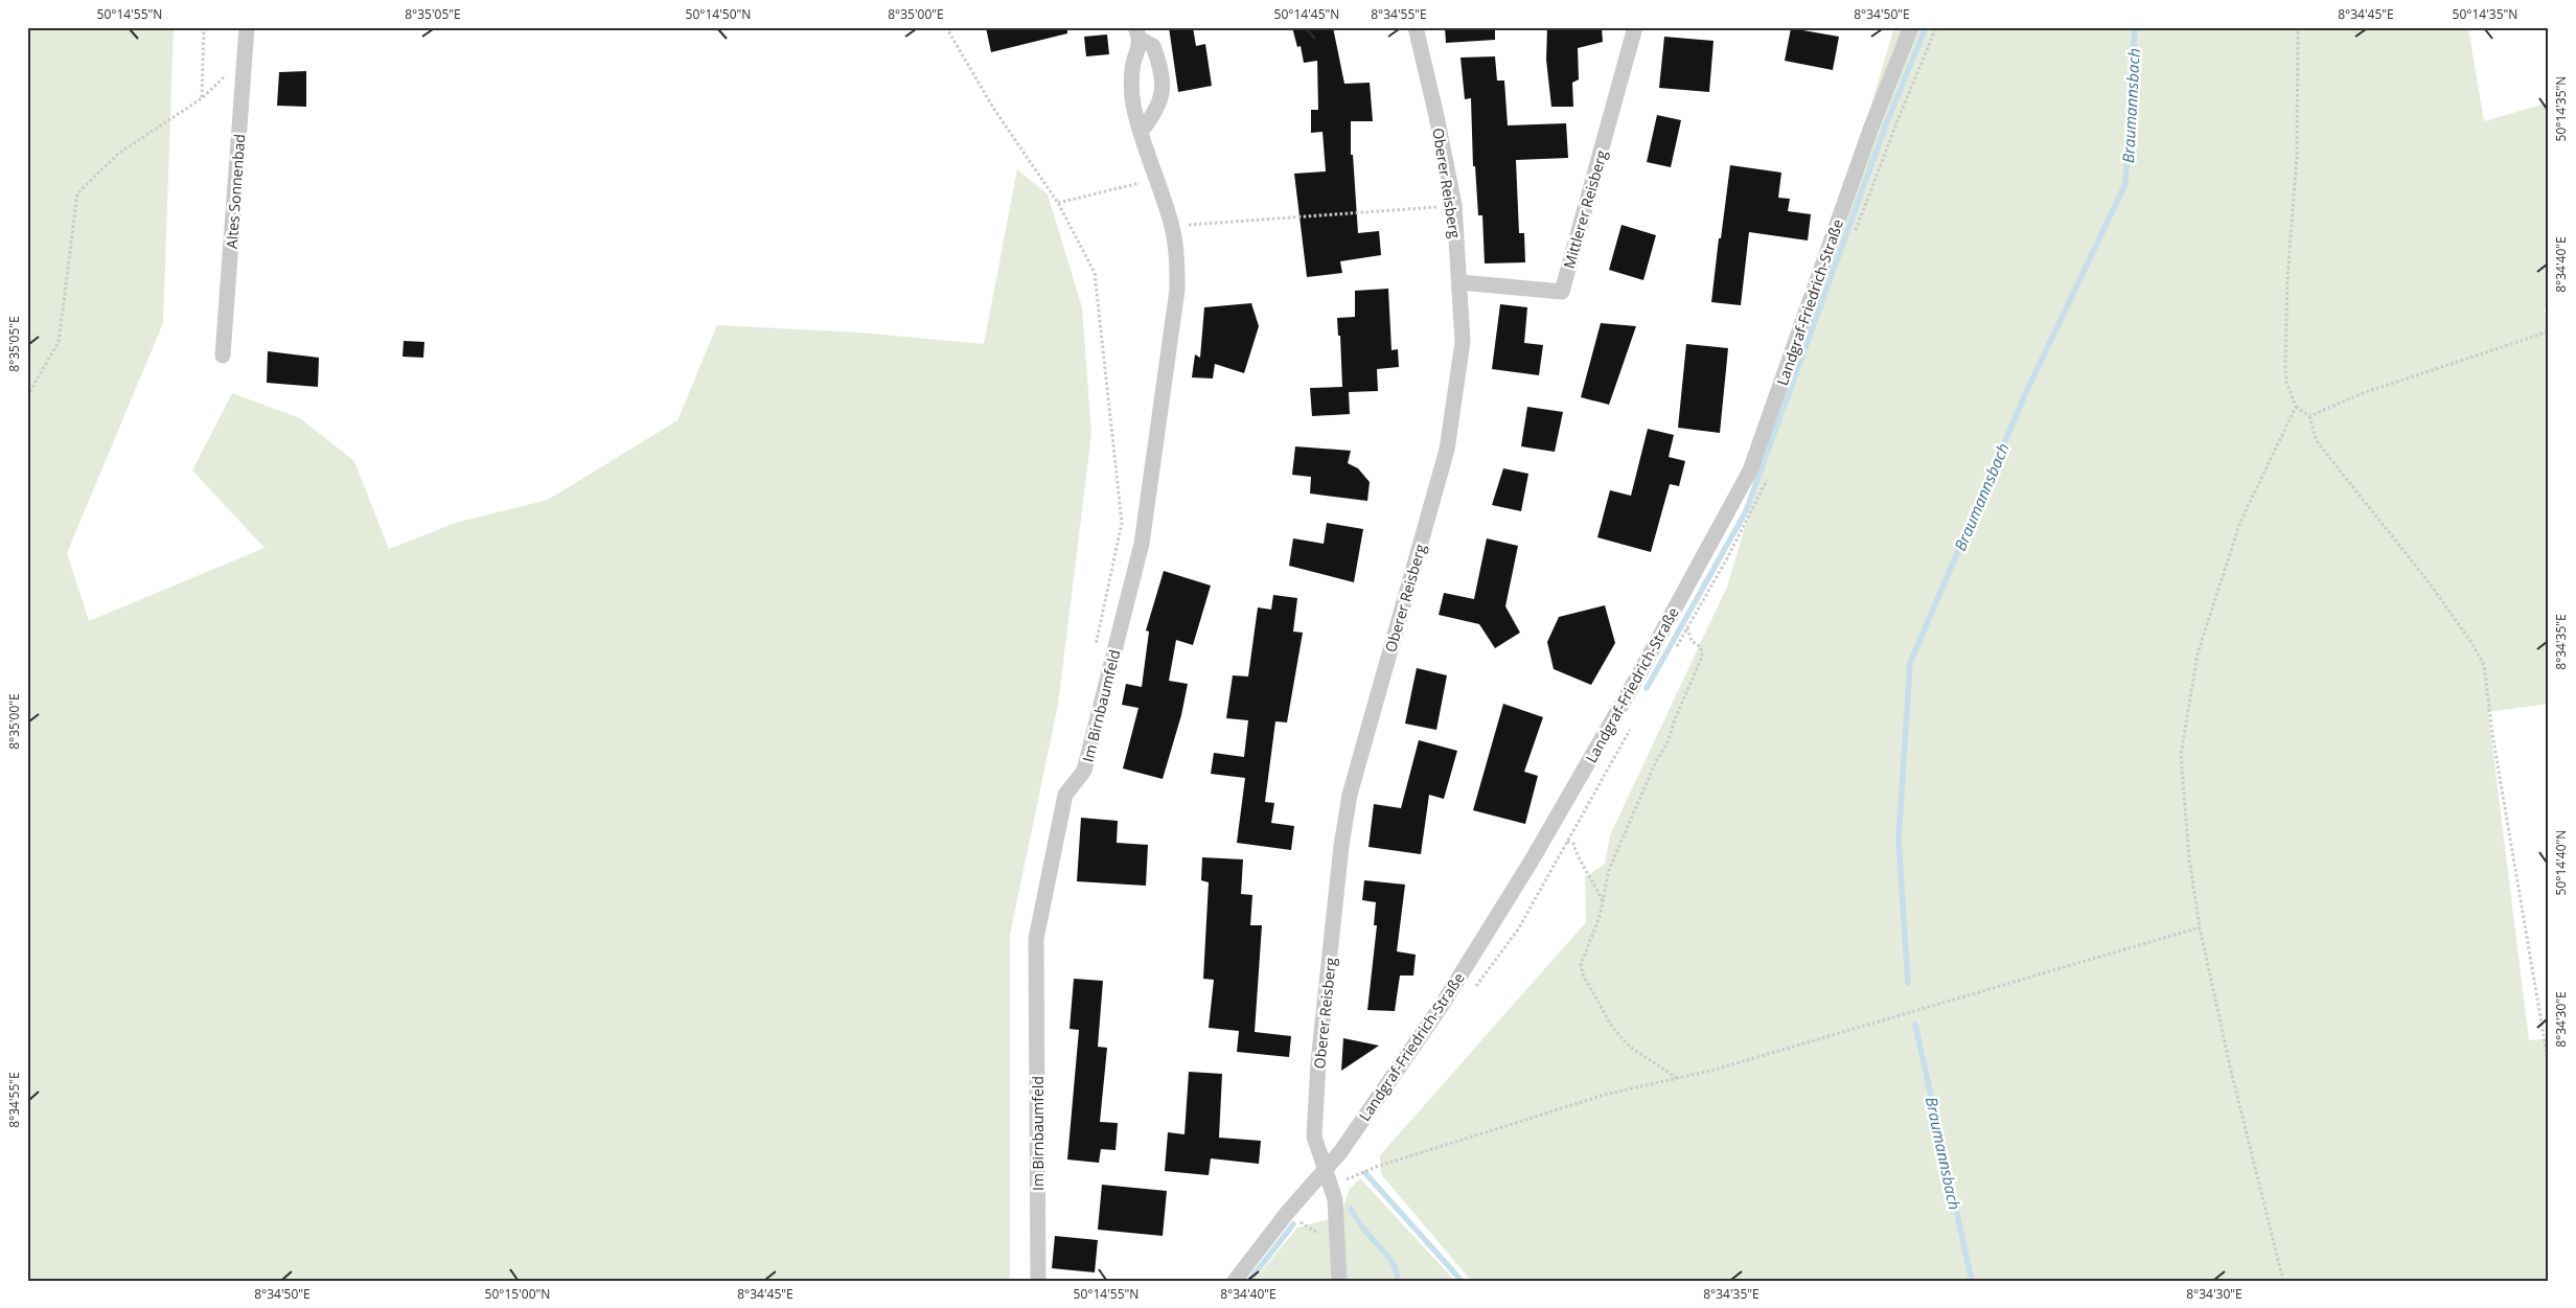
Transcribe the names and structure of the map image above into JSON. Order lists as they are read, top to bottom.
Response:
{
  "streets": {
    "street": [
      "Oberer Reisberg",
      "Altes Sonnenbad",
      "Mittlerer Reisberg",
      "Landgraf-Friedrich-Straße",
      "Im Birnbaumfeld"
    ]
  },
  "crossings": [
    ["Oberer Reisberg", "Mittlerer Reisberg"],
    ["Oberer Reisberg", "Landgraf-Friedrich-Straße"]
  ],
  "water": ["Braumannsbach"],
  "coordinates": [
    "50°14'55\"N",
    "8°35'05\"E",
    "50°14'50\"N",
    "8°35'00\"E",
    "50°14'45\"N",
    "8°34'55\"E",
    "8°34'50\"E",
    "8°34'45\"E",
    "50°14'35\"N",
    "8°34'40\"E",
    "8°34'35\"E",
    "50°14'40\"N",
    "8°34'30\"E",
    "50°15'00\"N"
  ]
}
